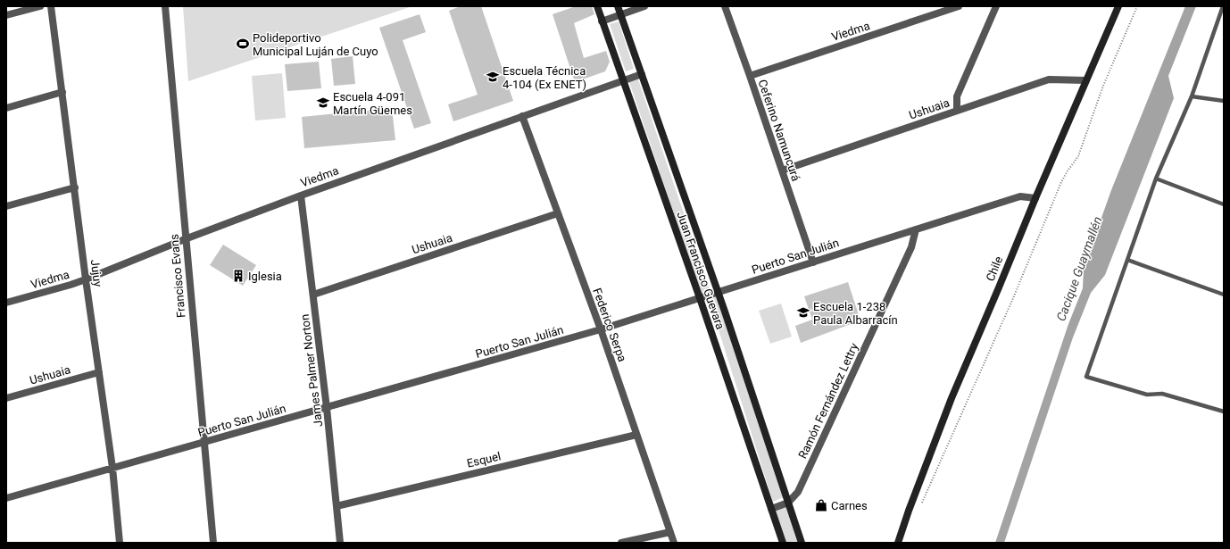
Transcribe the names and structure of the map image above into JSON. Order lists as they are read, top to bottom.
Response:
{
  "streets": {
    "street": [
      "Viedma",
      "Ushuaia",
      "Ceferino Namuncurá",
      "Puerto San Julián",
      "Chile",
      "Juan Francisco Guevara",
      "Jujuy",
      "Francisco Evans",
      "Federico Serpa",
      "James Palmer Norton",
      "Ramón Fernández Lettry",
      "Esquel"
    ]
  },
  "crossings": [
    ["Viedma", "Ceferino Namuncurá"],
    ["Viedma", "Juan Francisco Guevara"],
    ["Viedma", "Jujuy"],
    ["Viedma", "Francisco Evans"],
    ["Viedma", "Federico Serpa"],
    ["Viedma", "James Palmer Norton"],
    ["Ushuaia", "Ceferino Namuncurá"],
    ["Ushuaia", "Chile"],
    ["Ushuaia", "Jujuy"],
    ["Ushuaia", "Federico Serpa"],
    ["Ushuaia", "James Palmer Norton"],
    ["Ceferino Namuncurá", "Puerto San Julián"],
    ["Puerto San Julián", "Chile"],
    ["Puerto San Julián", "Juan Francisco Guevara"],
    ["Puerto San Julián", "Jujuy"],
    ["Puerto San Julián", "Francisco Evans"],
    ["Puerto San Julián", "Federico Serpa"],
    ["Puerto San Julián", "James Palmer Norton"],
    ["Puerto San Julián", "Ramón Fernández Lettry"],
    ["Juan Francisco Guevara", "Ramón Fernández Lettry"],
    ["Federico Serpa", "Esquel"],
    ["James Palmer Norton", "Esquel"]
  ],
  "water": ["Cacique Guaymallén"],
  "places": {
    "sports": ["Polideportivo Municipal Luján de Cuyo"],
    "school or university": ["Escuela Técnica 4-104 (Ex ENET)", "Escuela 4-091 Martín Güemes", "Escuela 1-238 Paula Albarracín"],
    "building": ["Iglesia"],
    "shop": ["Carnes"]
  }
}
